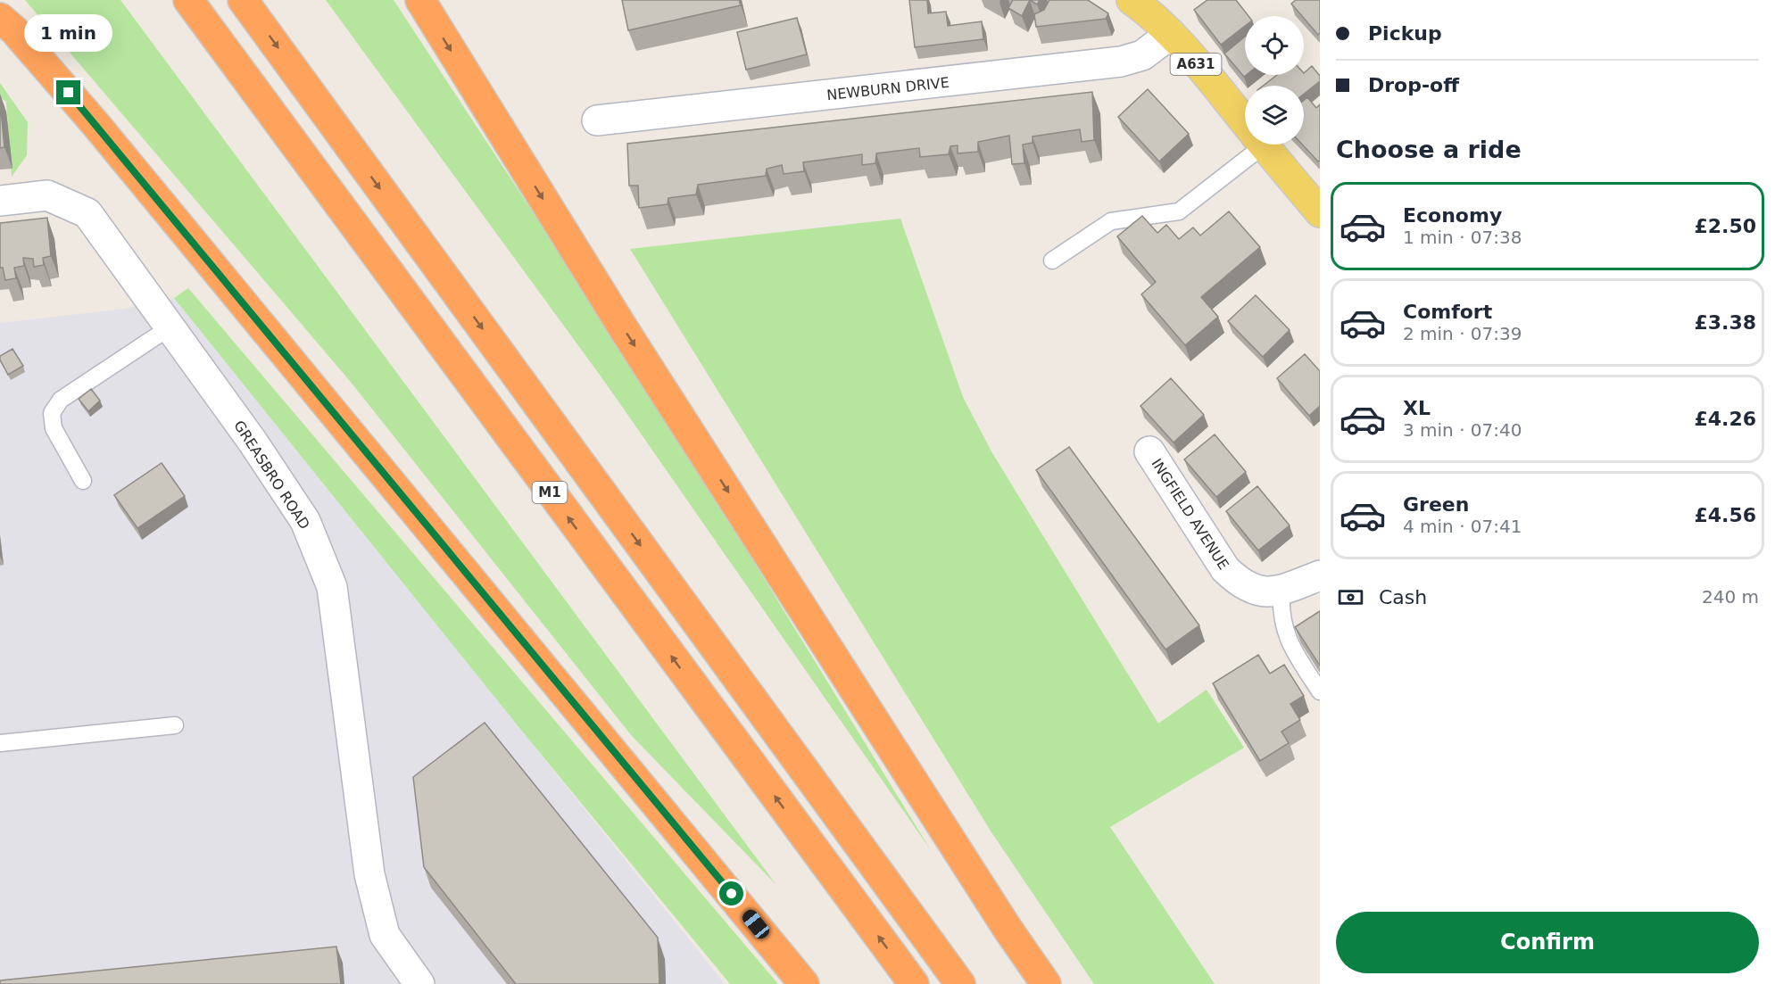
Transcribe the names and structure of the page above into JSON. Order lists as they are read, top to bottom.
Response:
{
  "streets": {
    "highway": ["M1"],
    "main road": ["A631"],
    "street": ["NEWBURN DRIVE", "GREASBRO ROAD", "INGFIELD AVENUE"]
  },
  "crossings": [
    ["A631", "NEWBURN DRIVE"]
  ],
  "page": {
    "banner": ["Pickup", "Drop-off"],
    "bubble": "1 min",
    "heading": "Choose a ride",
    "list": [
      {
        "name": "Economy",
        "note": "1 min · 07:38",
        "value": "£2.50"
      },
      {
        "name": "Comfort",
        "note": "2 min · 07:39",
        "value": "£3.38"
      },
      {
        "name": "XL",
        "note": "3 min · 07:40",
        "value": "£4.26"
      },
      {
        "name": "Green",
        "note": "4 min · 07:41",
        "value": "£4.56"
      }
    ],
    "pay": ["Cash", "240 m"],
    "buttons": "Confirm"
  }
}
